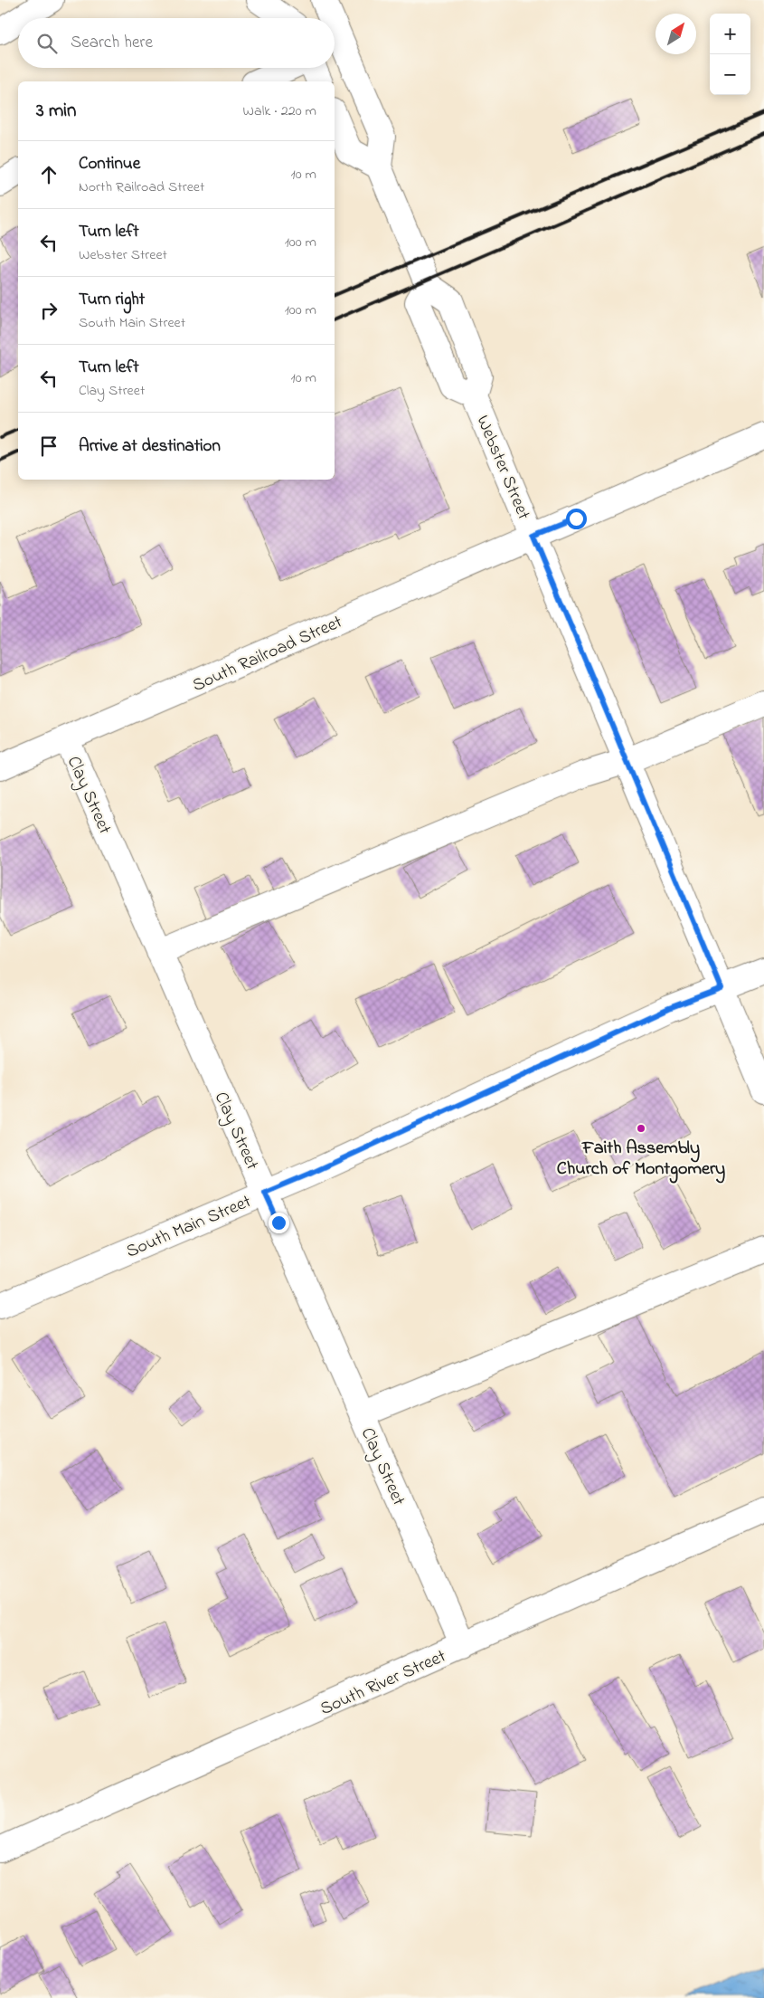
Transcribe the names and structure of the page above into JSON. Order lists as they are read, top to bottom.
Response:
{
  "streets": {
    "street": [
      "Webster Street",
      "South Railroad Street",
      "Clay Street",
      "South Main Street",
      "South River Street"
    ]
  },
  "crossings": [
    ["Webster Street", "South Railroad Street"],
    ["Webster Street", "South Main Street"],
    ["South Railroad Street", "Clay Street"],
    ["Clay Street", "South Main Street"],
    ["Clay Street", "South River Street"]
  ],
  "places": ["Faith Assembly Church of Montgomery"],
  "north": "top right",
  "page": {
    "map_buttons": ["+", "−"],
    "search": "Search here",
    "heading": ["3 min", "Walk · 220 m"],
    "list": [
      ["Continue", "North Railroad Street", "10 m"],
      ["Turn left", "Webster Street", "100 m"],
      ["Turn right", "South Main Street", "100 m"],
      ["Turn left", "Clay Street", "10 m"],
      "Arrive at destination"
    ]
  }
}
